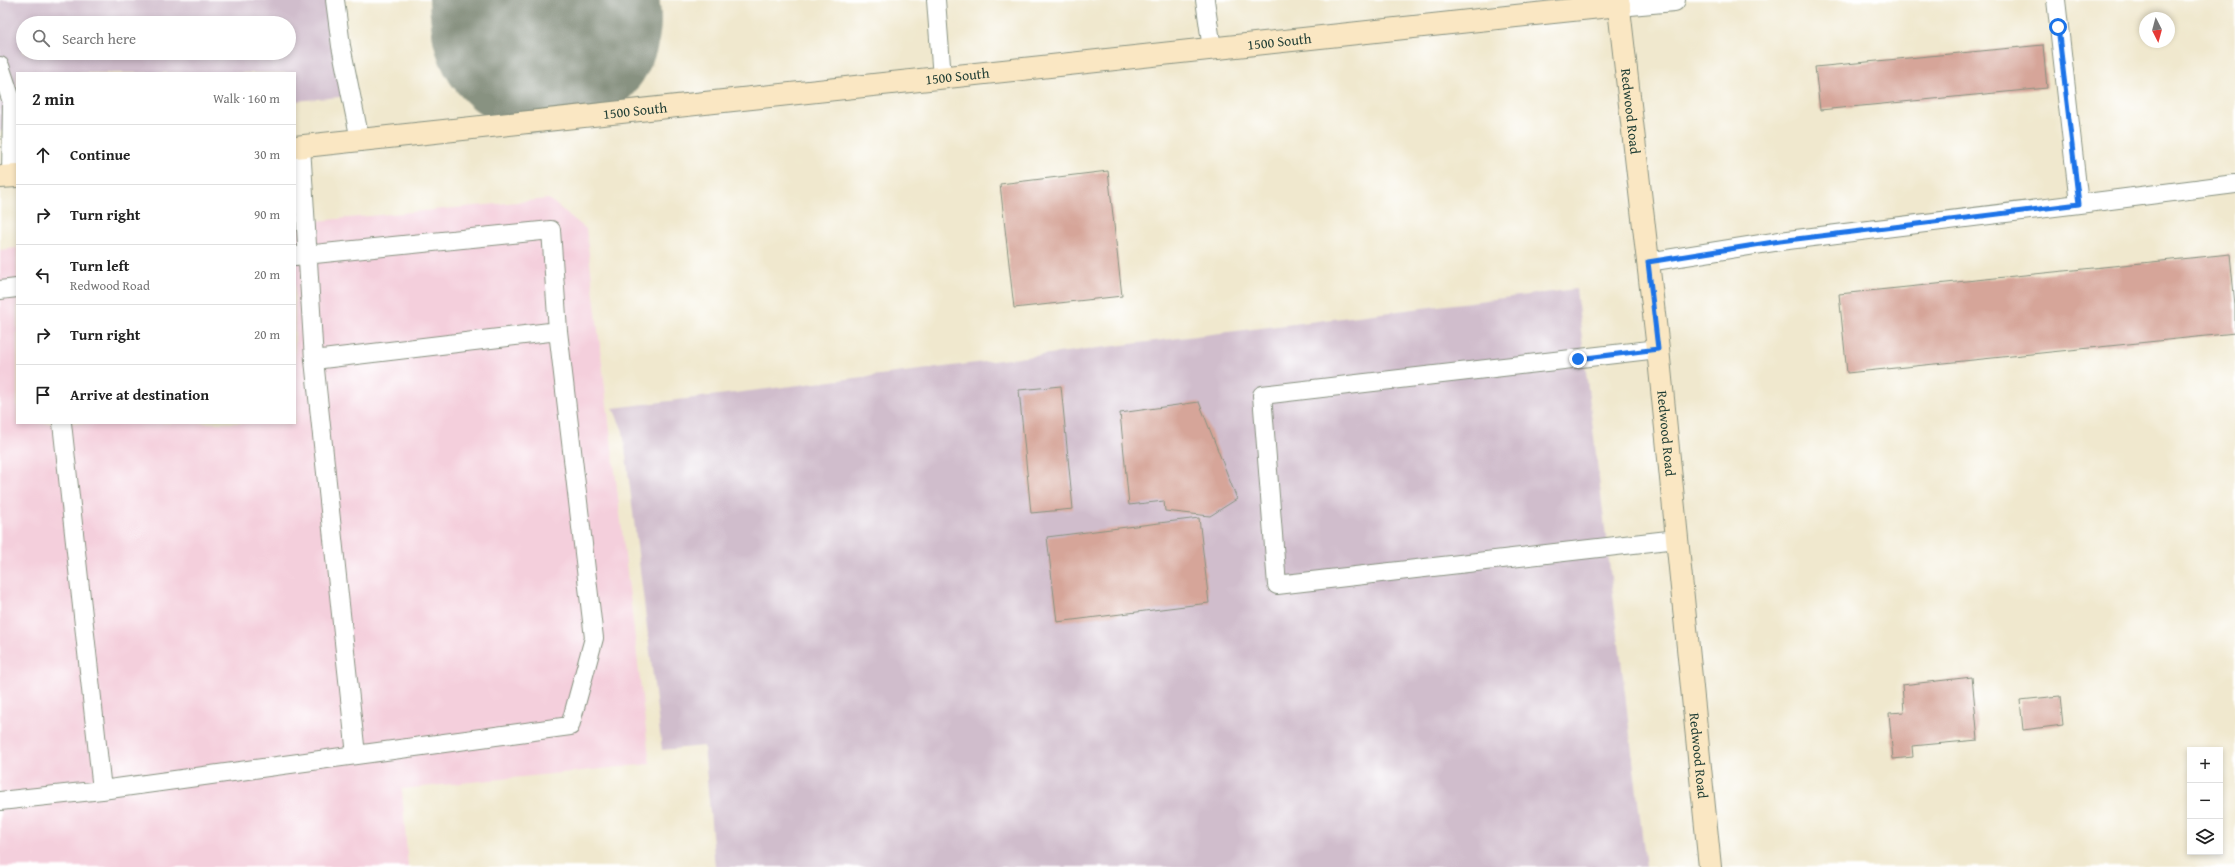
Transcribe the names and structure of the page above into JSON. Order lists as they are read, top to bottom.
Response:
{
  "streets": {
    "street": ["1500 South", "Redwood Road"]
  },
  "crossings": [
    ["1500 South", "Redwood Road"]
  ],
  "north": "bottom",
  "page": {
    "search": "Search here",
    "heading": ["2 min", "Walk · 160 m"],
    "list": [
      ["Continue", "30 m"],
      ["Turn right", "90 m"],
      ["Turn left", "Redwood Road", "20 m"],
      ["Turn right", "20 m"],
      "Arrive at destination"
    ],
    "map_buttons": ["+", "−"]
  }
}
